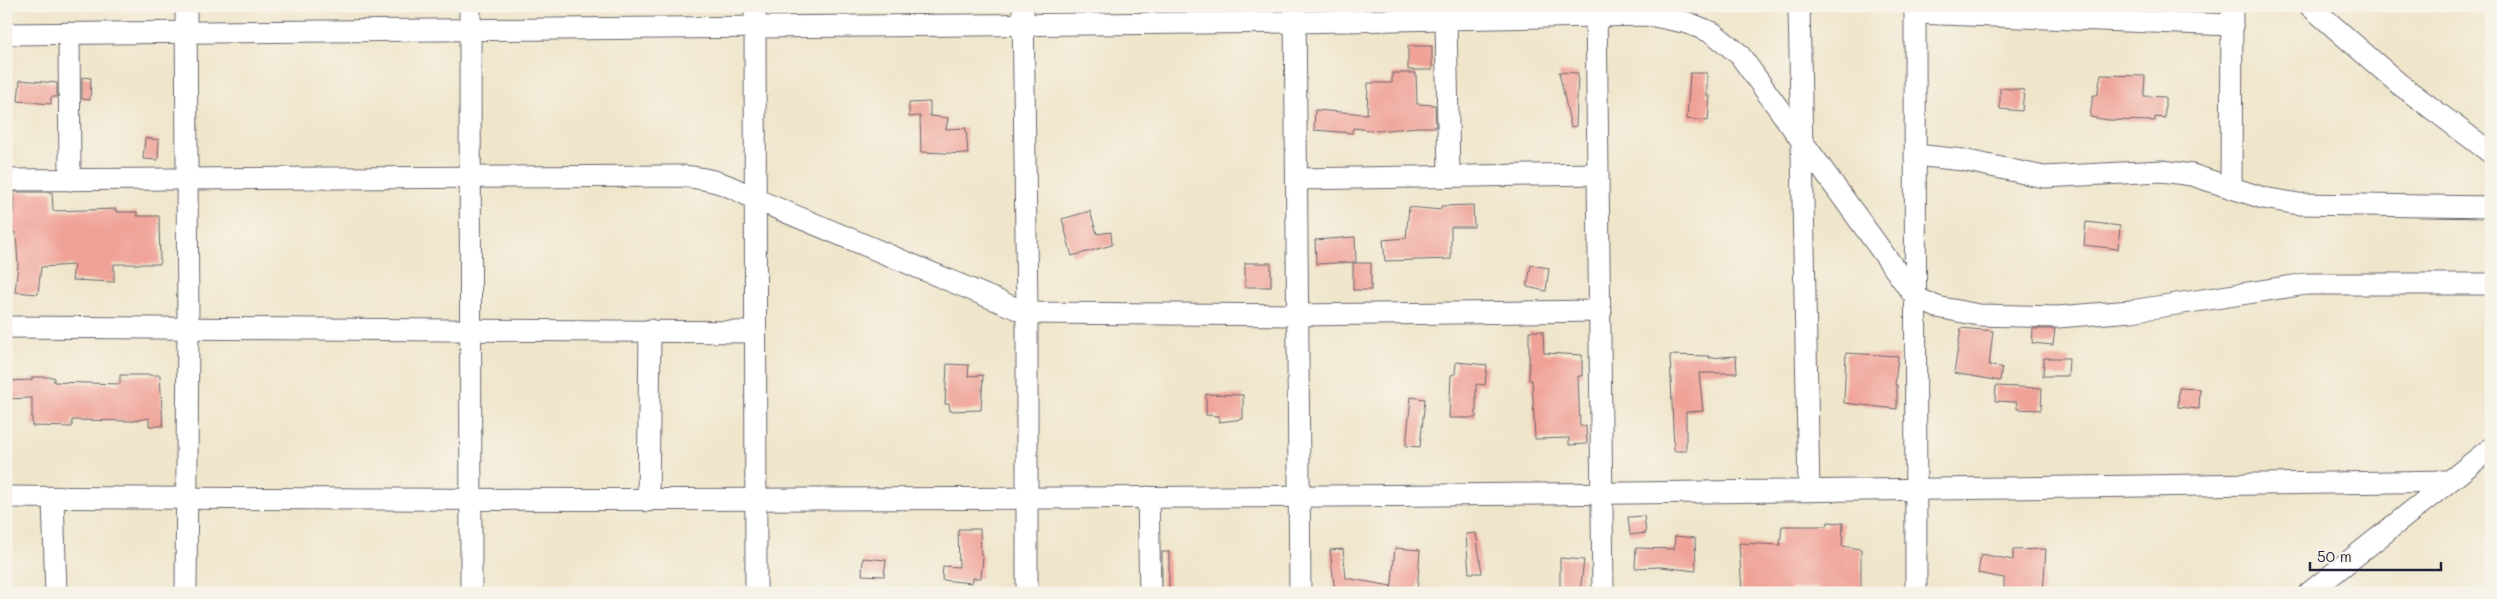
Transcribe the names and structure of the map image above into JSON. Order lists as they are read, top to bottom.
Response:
{
  "scale_bar": "50 m"
}
